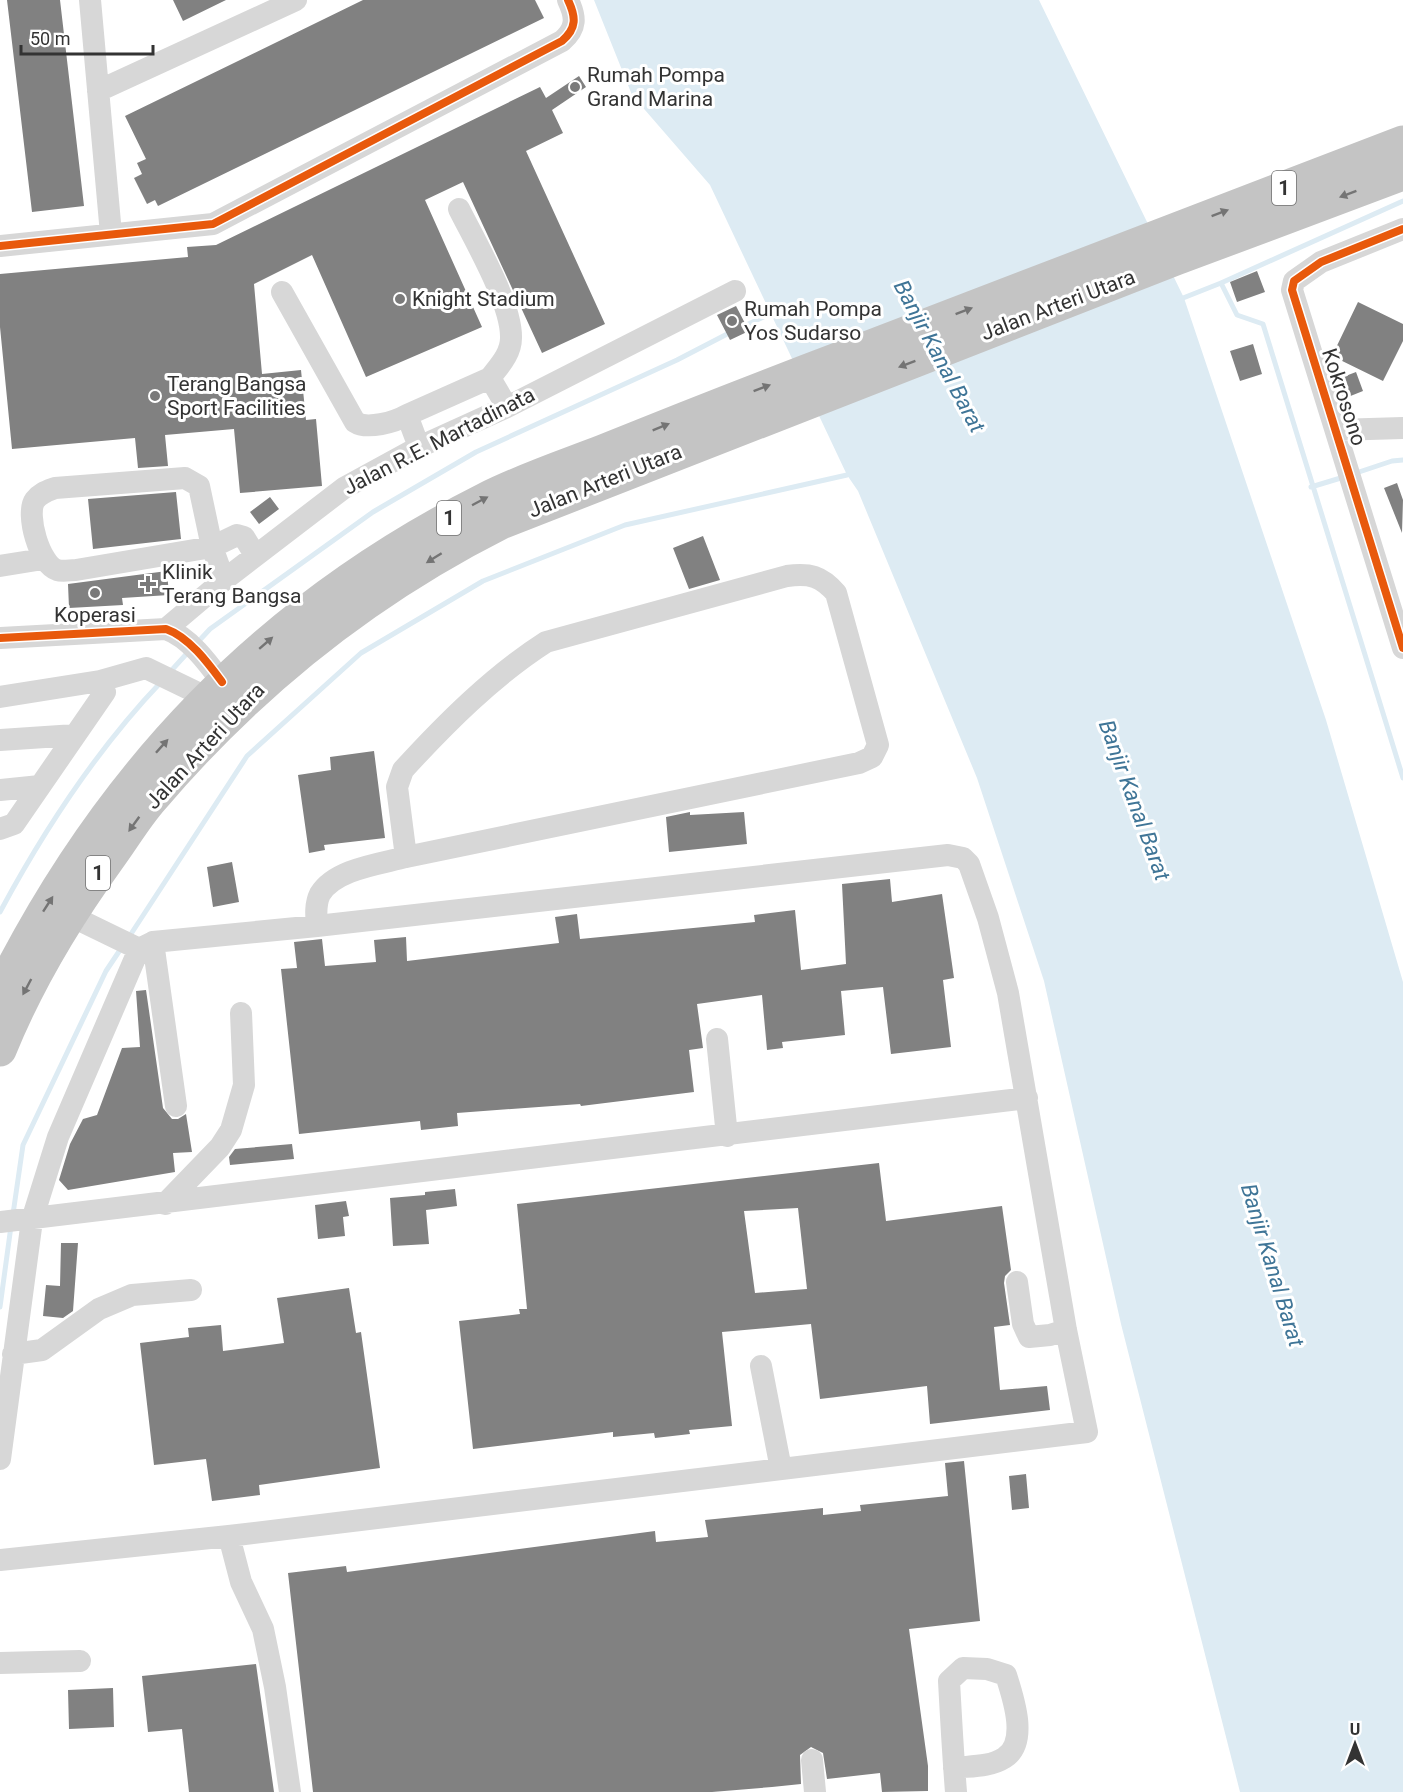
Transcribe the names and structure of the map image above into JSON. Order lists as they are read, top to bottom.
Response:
{
  "streets": {
    "highway": ["1", "Jalan Arteri Utara"],
    "street": ["Kokrosono", "Jalan R.E. Martadinata"]
  },
  "water": ["Banjir Kanal Barat"],
  "places": {
    "other": [
      "Rumah Pompa Grand Marina",
      "Knight Stadium",
      "Rumah Pompa Yos Sudarso",
      "Terang Bangsa Sport Facilities",
      "Koperasi"
    ],
    "health": ["Klinik Terang Bangsa"]
  },
  "scale_bar": "50 m",
  "north": "top"
}
